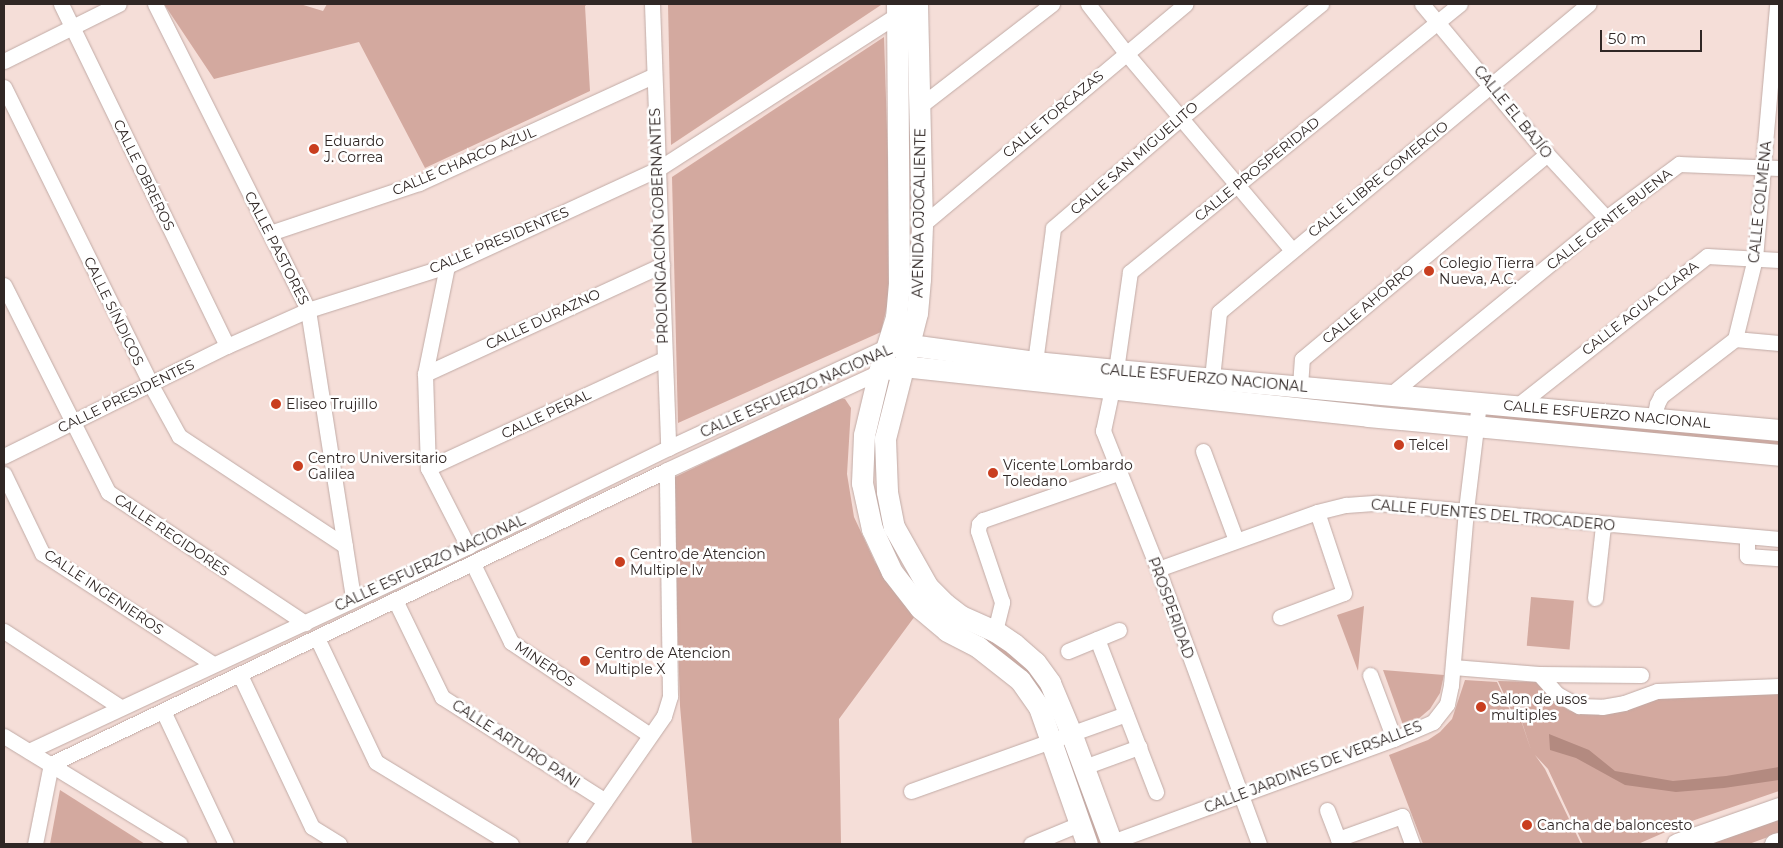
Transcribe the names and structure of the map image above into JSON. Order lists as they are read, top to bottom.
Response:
{
  "streets": {
    "main road": ["AVENIDA OJOCALIENTE", "CALLE ESFUERZO NACIONAL"],
    "street": [
      "CALLE EL BAJÍO",
      "CALLE TORCAZAS",
      "CALLE SAN MIGUELITO",
      "CALLE CHARCO AZUL",
      "CALLE PROSPERIDAD",
      "CALLE OBREROS",
      "CALLE LIBRE COMERCIO",
      "CALLE COLMENA",
      "CALLE GENTE BUENA",
      "PROLONGACIÓN GOBERNANTES",
      "CALLE PRESIDENTES",
      "CALLE PASTORES",
      "CALLE AHORRO",
      "CALLE AGUA CLARA",
      "CALLE SÍNDICOS",
      "CALLE DURAZNO",
      "CALLE PERAL",
      "CALLE FUENTES DEL TROCADERO",
      "CALLE REGIDORES",
      "CALLE INGENIEROS",
      "PROSPERIDAD",
      "MINEROS",
      "CALLE ARTURO PANI",
      "CALLE JARDINES DE VERSALLES"
    ]
  },
  "crossings": [
    ["CALLE EL BAJÍO", "CALLE PROSPERIDAD"],
    ["CALLE EL BAJÍO", "CALLE LIBRE COMERCIO"],
    ["CALLE EL BAJÍO", "CALLE GENTE BUENA"],
    ["CALLE EL BAJÍO", "CALLE AHORRO"],
    ["CALLE TORCAZAS", "AVENIDA OJOCALIENTE"],
    ["CALLE SAN MIGUELITO", "CALLE ESFUERZO NACIONAL"],
    ["CALLE CHARCO AZUL", "PROLONGACIÓN GOBERNANTES"],
    ["CALLE CHARCO AZUL", "CALLE PASTORES"],
    ["CALLE PROSPERIDAD", "CALLE ESFUERZO NACIONAL"],
    ["CALLE PROSPERIDAD", "PROSPERIDAD"],
    ["CALLE OBREROS", "CALLE PRESIDENTES"],
    ["CALLE LIBRE COMERCIO", "CALLE ESFUERZO NACIONAL"],
    ["CALLE COLMENA", "CALLE GENTE BUENA"],
    ["CALLE COLMENA", "CALLE AGUA CLARA"],
    ["AVENIDA OJOCALIENTE", "CALLE PRESIDENTES"],
    ["AVENIDA OJOCALIENTE", "CALLE ESFUERZO NACIONAL"],
    ["AVENIDA OJOCALIENTE", "CALLE JARDINES DE VERSALLES"],
    ["CALLE GENTE BUENA", "CALLE ESFUERZO NACIONAL"],
    ["PROLONGACIÓN GOBERNANTES", "CALLE PRESIDENTES"],
    ["PROLONGACIÓN GOBERNANTES", "CALLE DURAZNO"],
    ["PROLONGACIÓN GOBERNANTES", "CALLE ESFUERZO NACIONAL"],
    ["PROLONGACIÓN GOBERNANTES", "CALLE PERAL"],
    ["CALLE PRESIDENTES", "CALLE PASTORES"],
    ["CALLE PRESIDENTES", "CALLE SÍNDICOS"],
    ["CALLE PRESIDENTES", "CALLE REGIDORES"],
    ["CALLE PASTORES", "CALLE SÍNDICOS"],
    ["CALLE PASTORES", "CALLE ESFUERZO NACIONAL"],
    ["CALLE AHORRO", "CALLE ESFUERZO NACIONAL"],
    ["CALLE AGUA CLARA", "CALLE ESFUERZO NACIONAL"],
    ["CALLE ESFUERZO NACIONAL", "CALLE REGIDORES"],
    ["CALLE ESFUERZO NACIONAL", "CALLE INGENIEROS"],
    ["CALLE ESFUERZO NACIONAL", "PROSPERIDAD"],
    ["CALLE ESFUERZO NACIONAL", "MINEROS"],
    ["CALLE ESFUERZO NACIONAL", "CALLE ARTURO PANI"],
    ["CALLE ESFUERZO NACIONAL", "CALLE JARDINES DE VERSALLES"],
    ["CALLE FUENTES DEL TROCADERO", "PROSPERIDAD"],
    ["CALLE FUENTES DEL TROCADERO", "CALLE JARDINES DE VERSALLES"],
    ["PROSPERIDAD", "CALLE JARDINES DE VERSALLES"]
  ],
  "places": [
    "Eduardo J. Correa",
    "Colegio Tierra Nueva, A.C.",
    "Eliseo Trujillo",
    "Telcel",
    "Centro Universitario Galilea",
    "Vicente Lombardo Toledano",
    "Centro de Atencion Multiple Iv",
    "Centro de Atencion Multiple X",
    "Salon de usos multiples",
    "Cancha de baloncesto"
  ],
  "scale_bar": "50 m"
}
